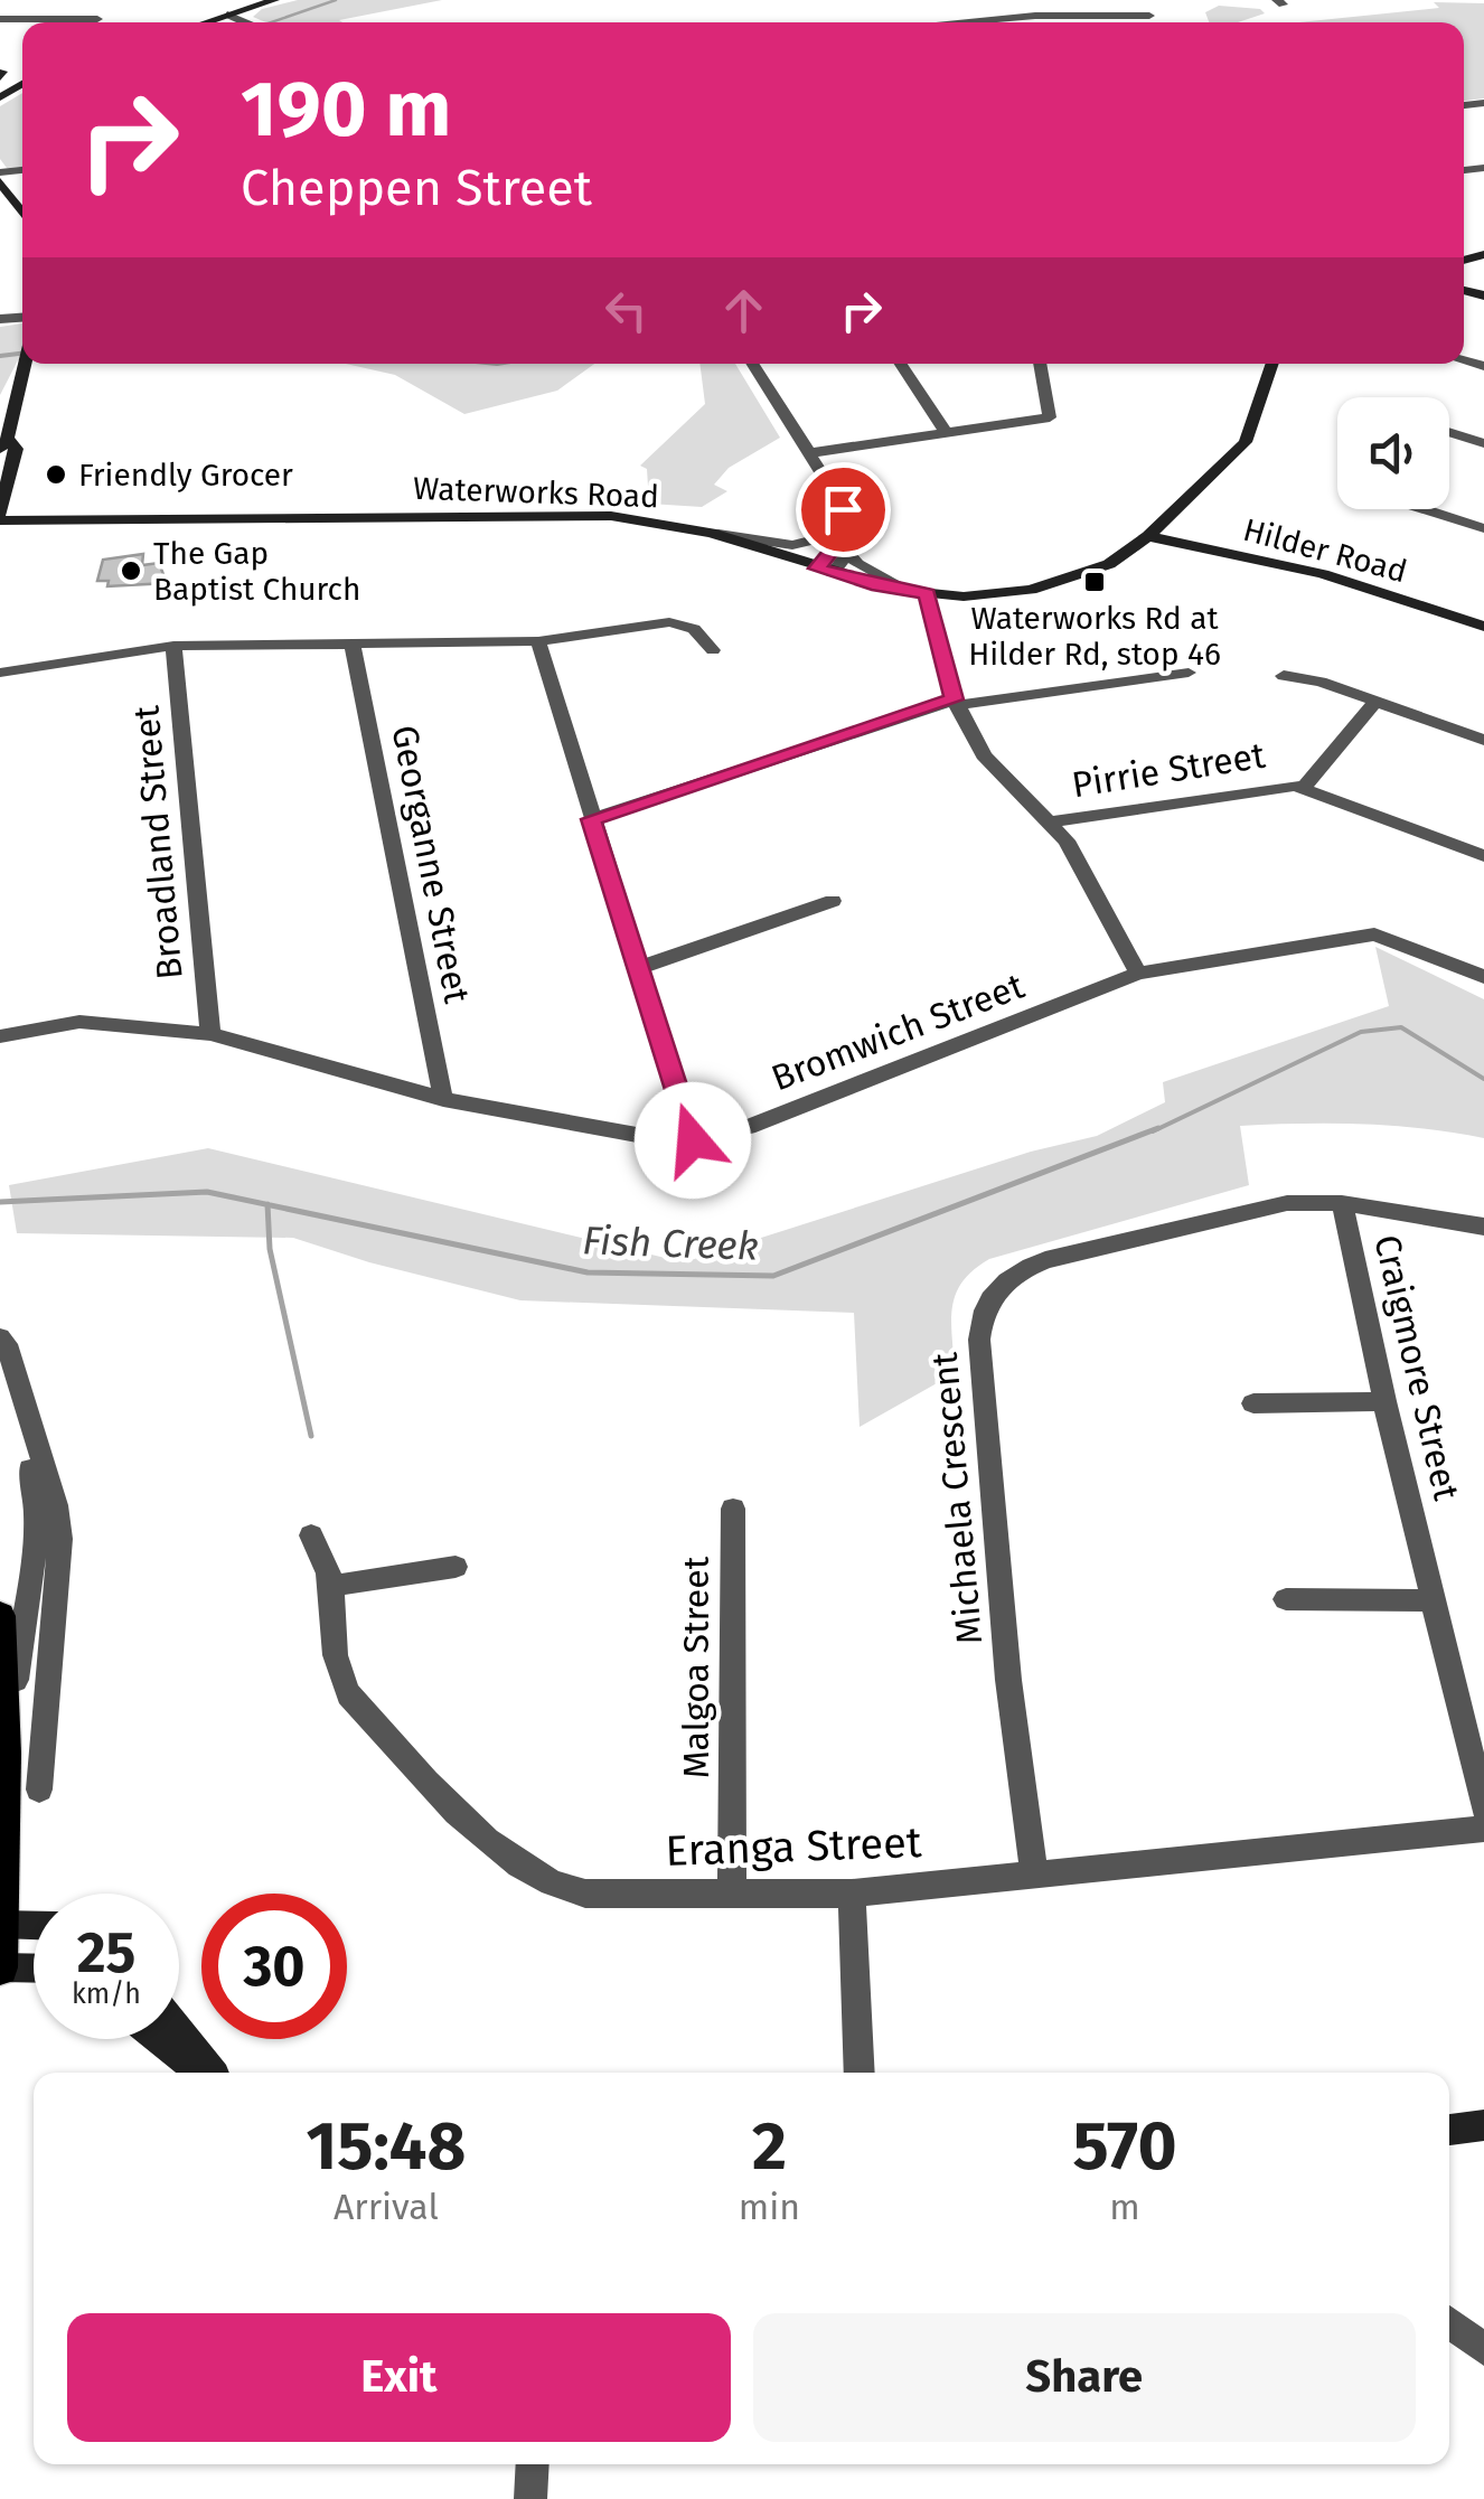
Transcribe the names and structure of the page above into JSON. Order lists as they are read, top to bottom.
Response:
{
  "streets": {
    "main road": ["Waterworks Road", "Hilder Road"],
    "street": [
      "Pirrie Street",
      "Broadland Street",
      "Georganne Street",
      "Bromwich Street",
      "Craigmore Street",
      "Michaela Crescent",
      "Malgoa Street",
      "Eranga Street"
    ]
  },
  "crossings": [
    ["Waterworks Road", "Hilder Road"],
    ["Broadland Street", "Bromwich Street"],
    ["Georganne Street", "Bromwich Street"],
    ["Craigmore Street", "Michaela Crescent"],
    ["Michaela Crescent", "Eranga Street"],
    ["Malgoa Street", "Eranga Street"]
  ],
  "water": ["Fish Creek"],
  "places": {
    "other": ["Friendly Grocer", "The Gap Baptist Church"],
    "transit": ["Waterworks Rd at Hilder Rd, stop 46"]
  },
  "page": {
    "turn": ["190 m", "Cheppen Street"],
    "speed": "25 km/h",
    "limit": "30",
    "eta": [
      "15:48",
      "Arrival",
      "2",
      "min",
      "570",
      "m"
    ],
    "buttons": ["Exit", "Share"]
  }
}
